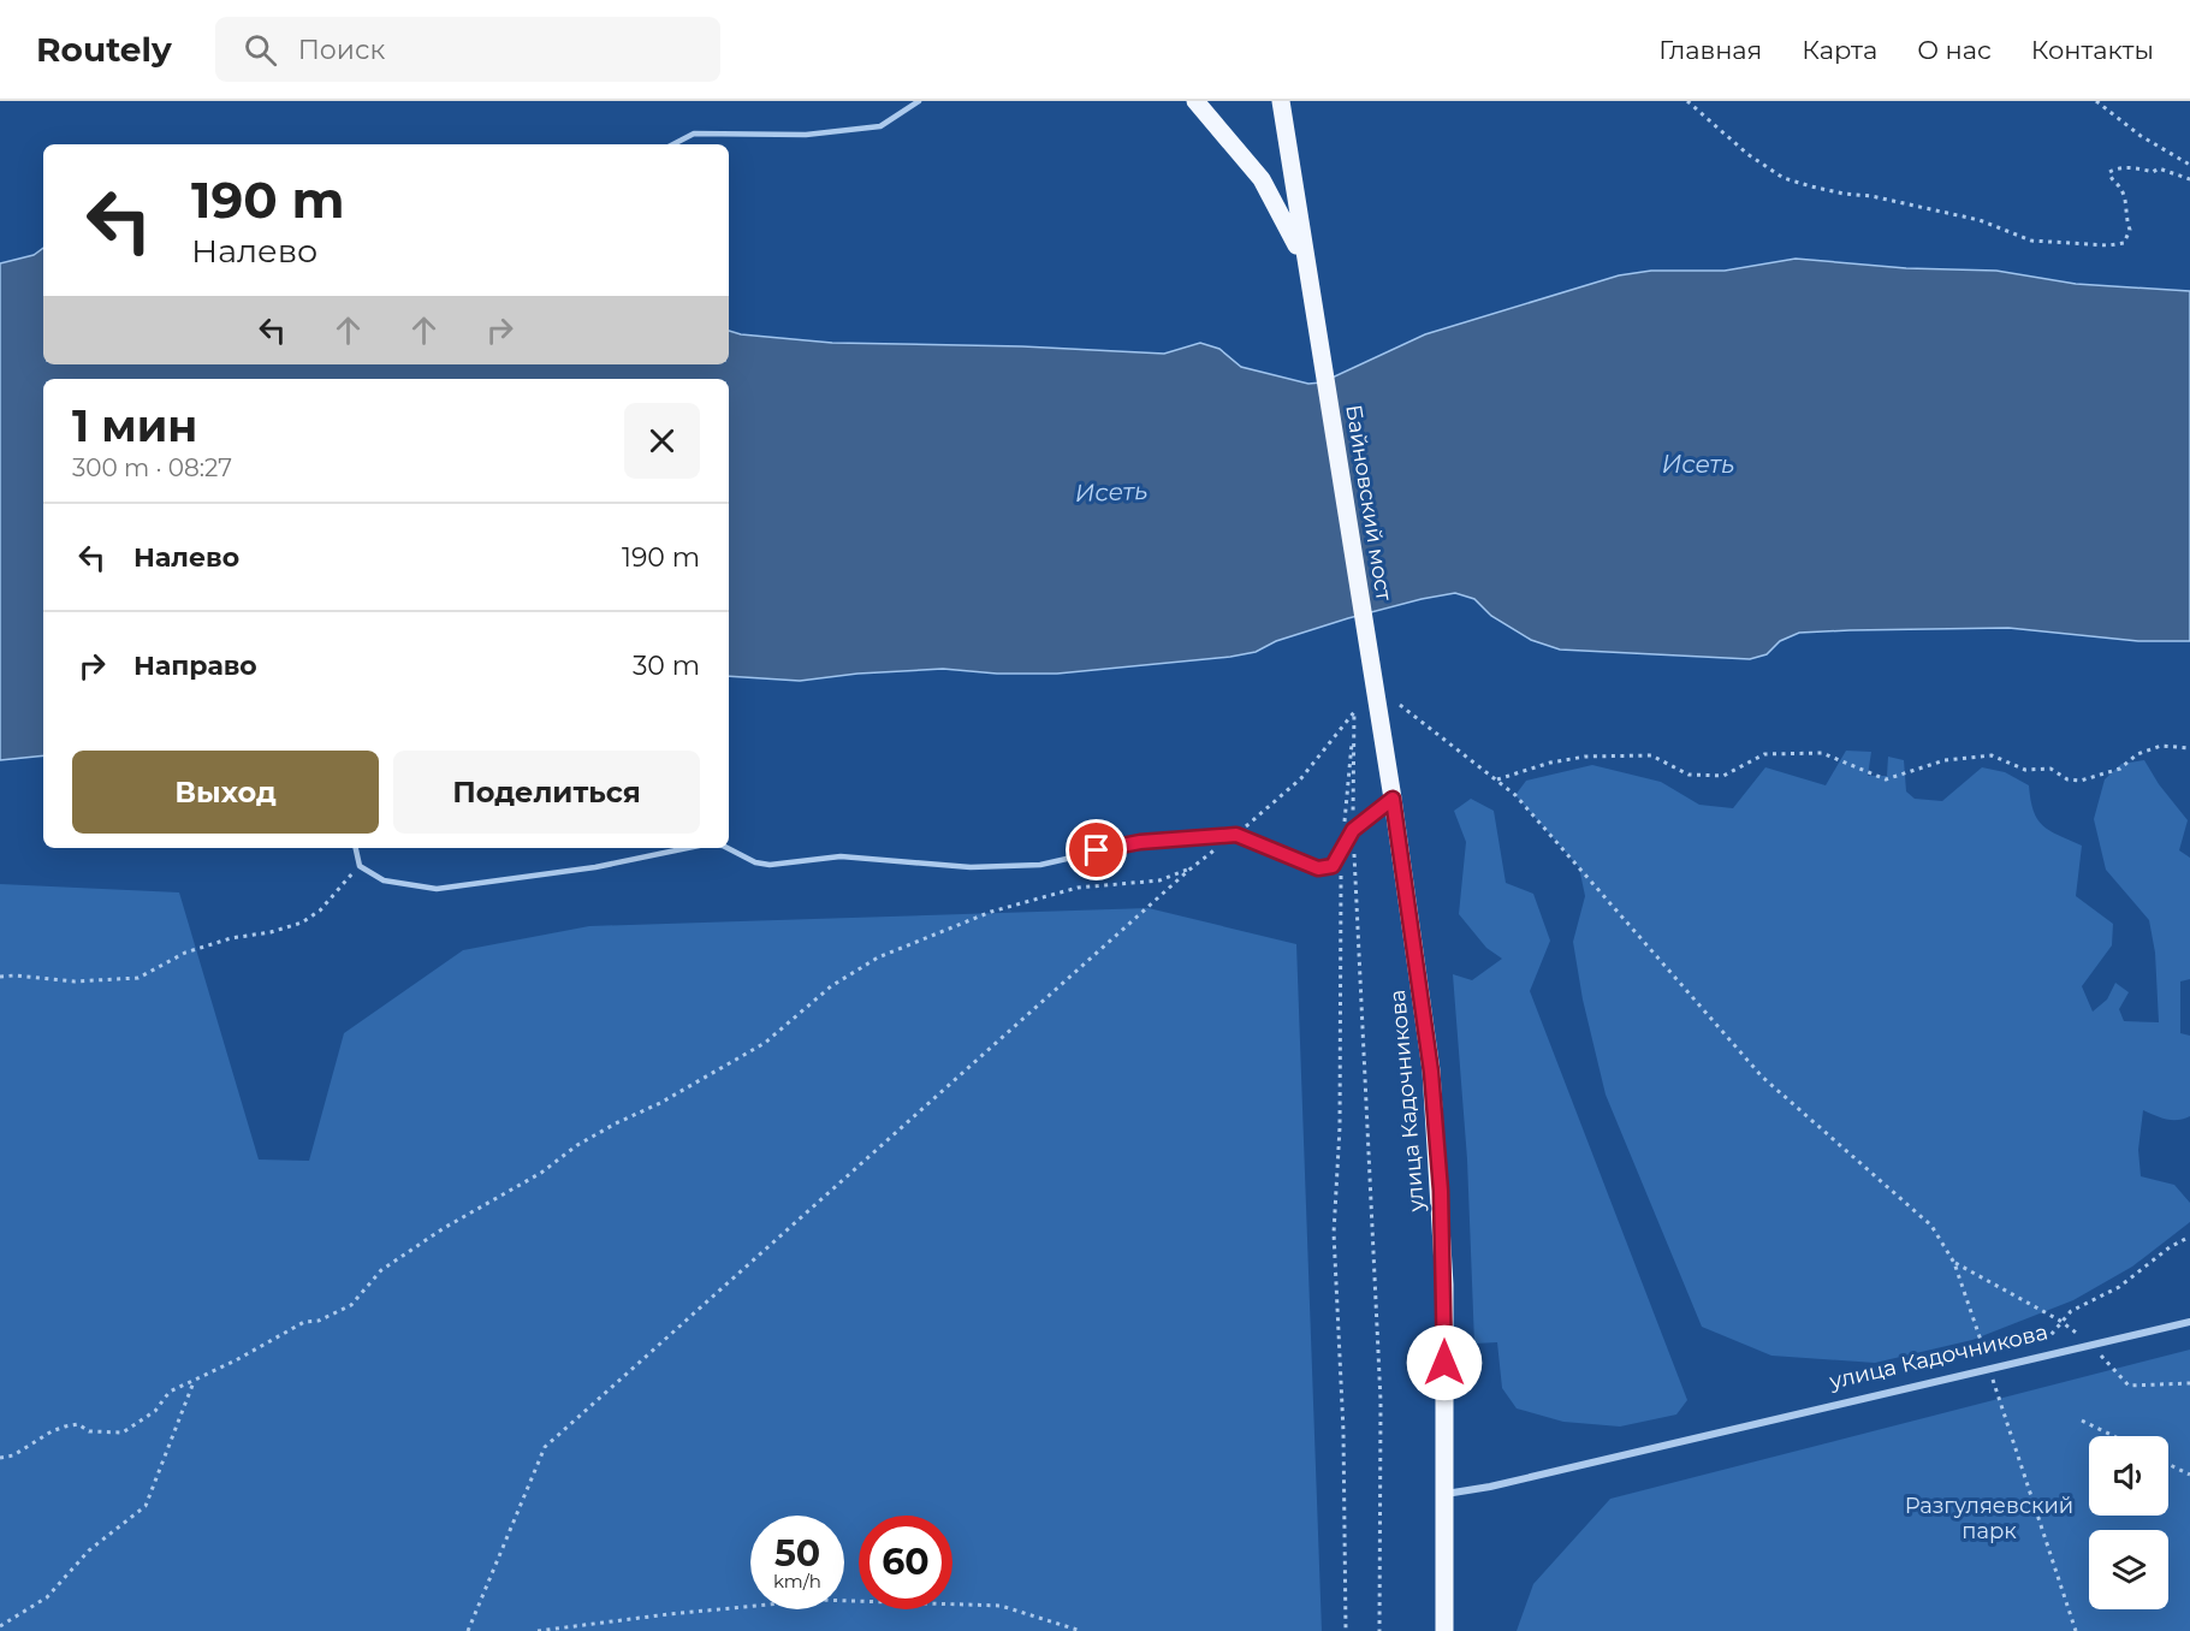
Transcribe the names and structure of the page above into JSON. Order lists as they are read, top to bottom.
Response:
{
  "streets": {
    "main road": ["Байновский мост", "улица Кадочникова"]
  },
  "crossings": [
    ["Байновский мост", "улица Кадочникова"]
  ],
  "water": ["Исеть"],
  "parks": ["Разгуляевский парк"],
  "page": {
    "header": "Routely",
    "search": "Поиск",
    "nav": [
      "Главная",
      "Карта",
      "О нас",
      "Контакты"
    ],
    "turn": ["190 m", "Налево"],
    "heading": ["1 мин", "300 m · 08:27"],
    "list": [
      {
        "name": "Налево",
        "value": "190 m"
      },
      {
        "name": "Направо",
        "value": "30 m"
      }
    ],
    "buttons": ["Выход", "Поделиться"],
    "speed": "50 km/h",
    "limit": "60"
  }
}
